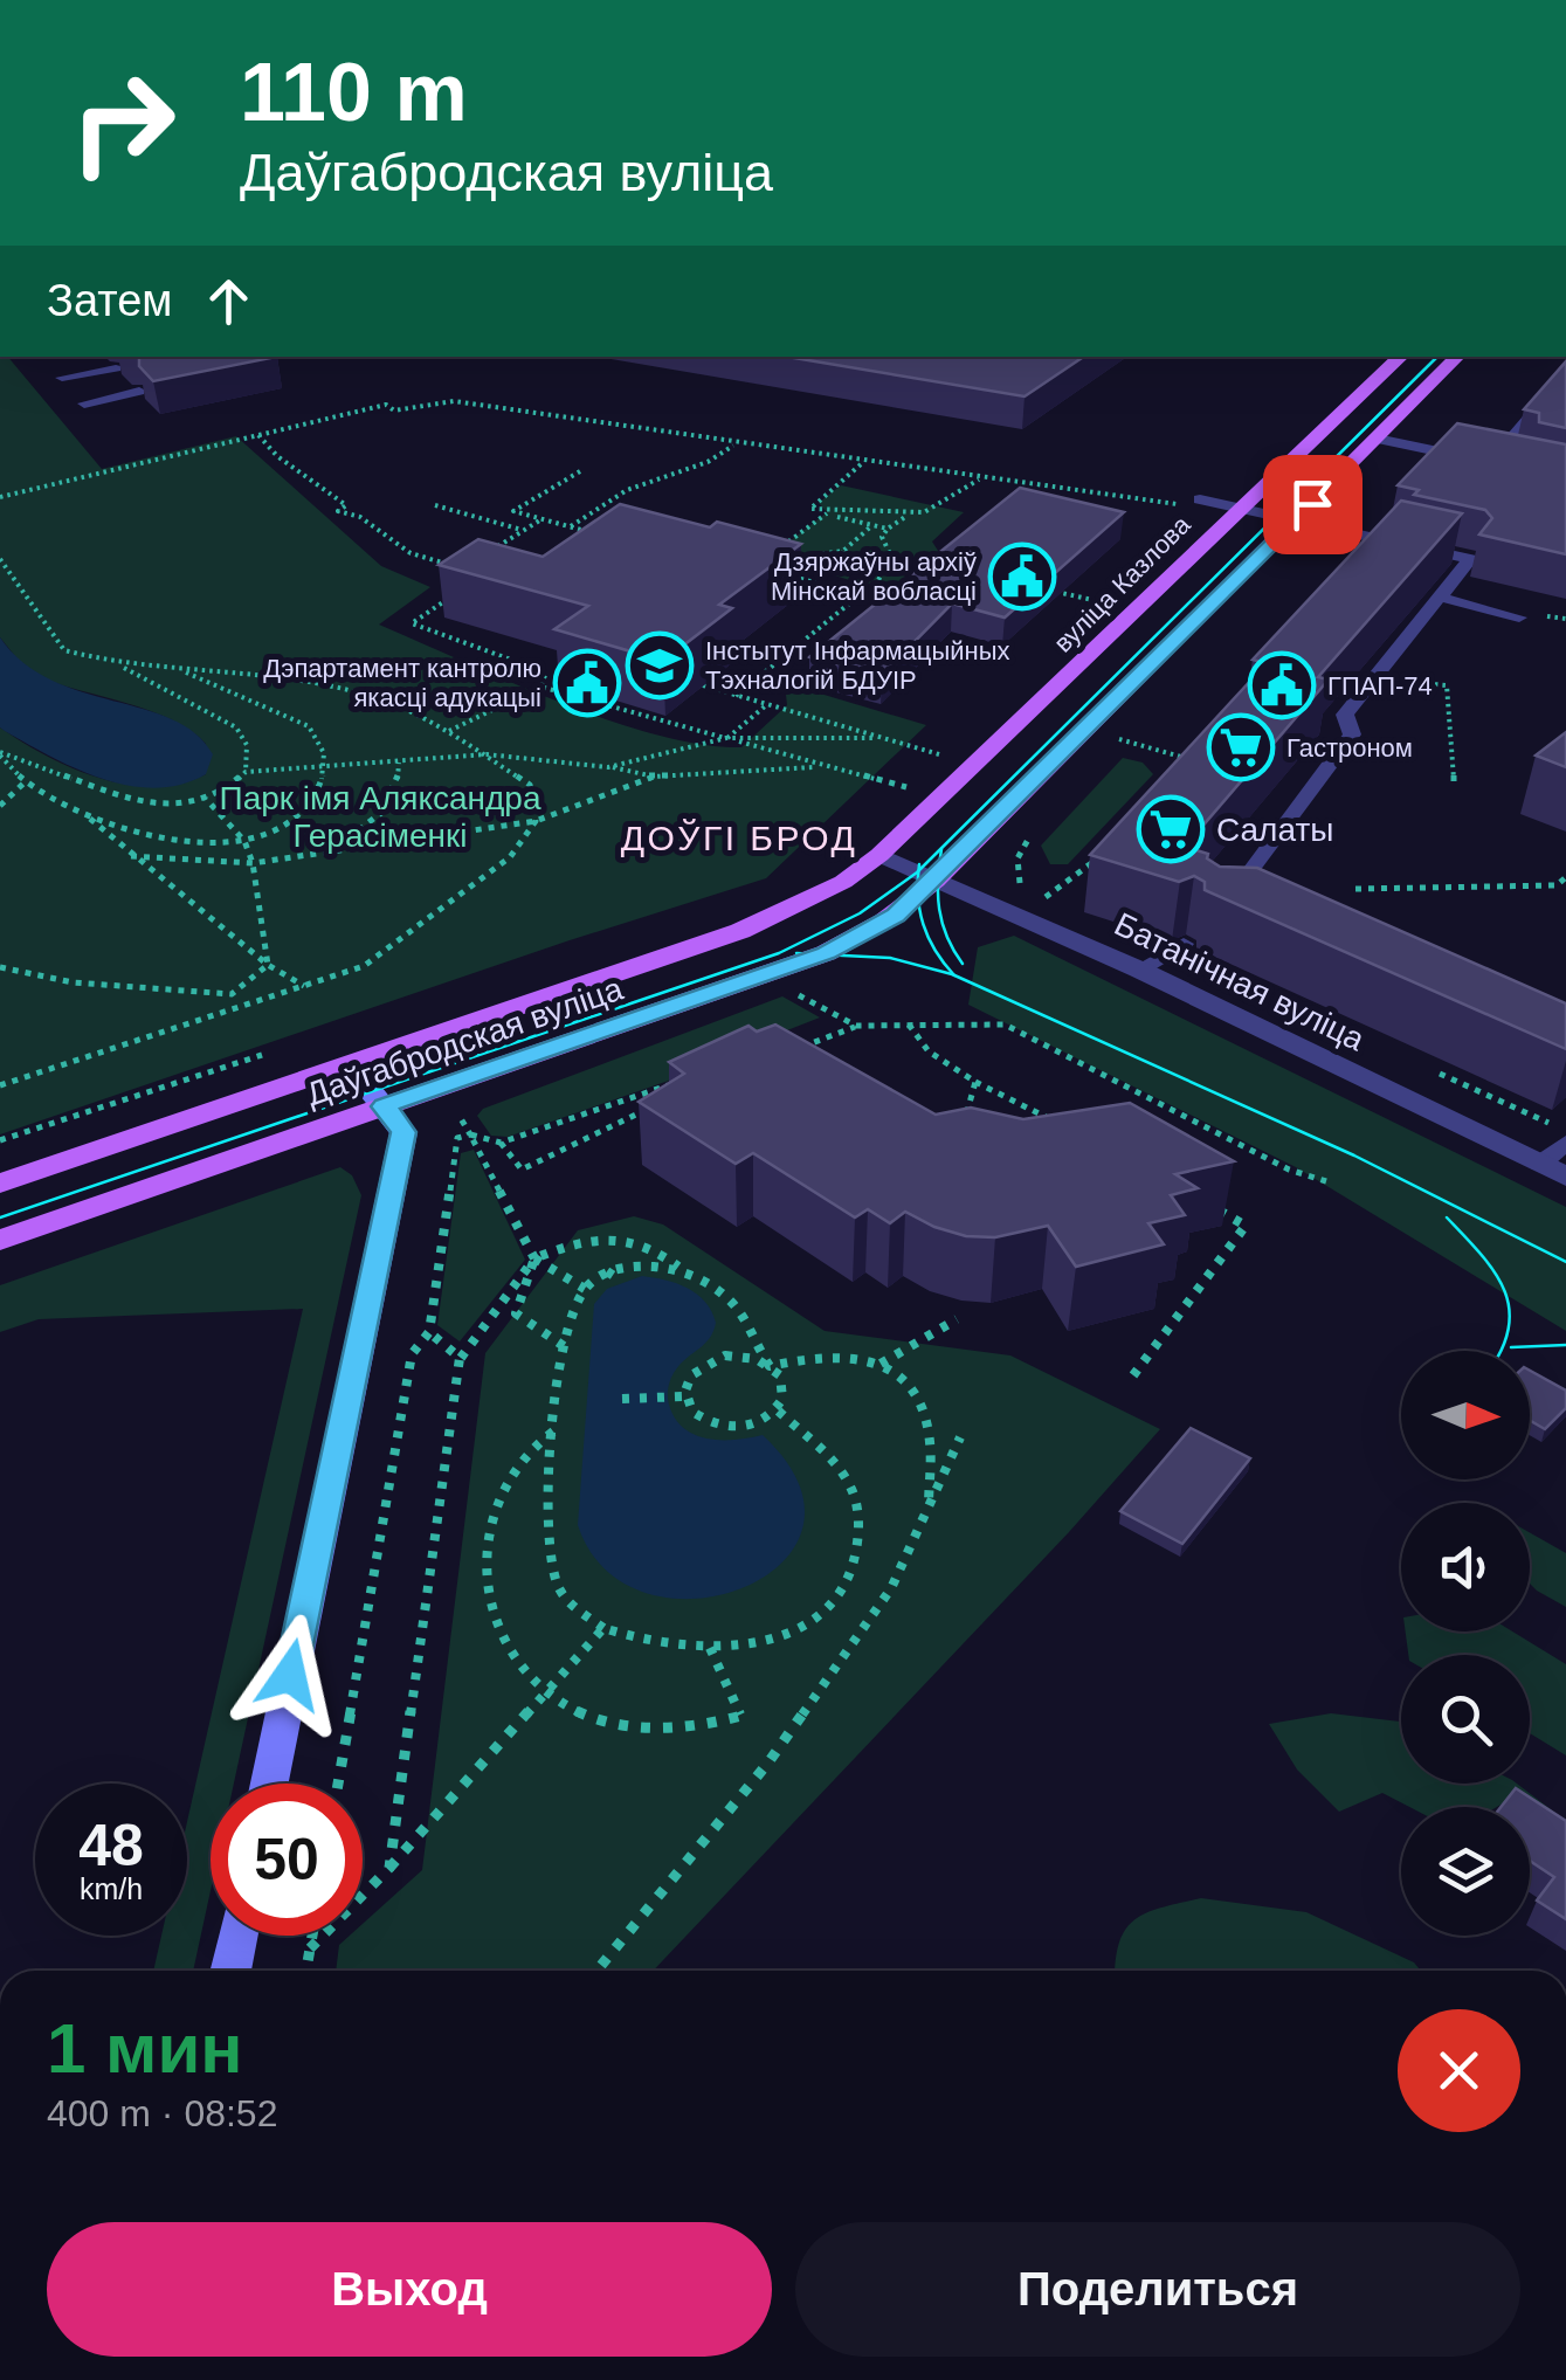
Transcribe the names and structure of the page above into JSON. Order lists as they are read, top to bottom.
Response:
{
  "streets": {
    "main road": ["вуліца Казлова", "Даўгабродская вуліца"],
    "street": ["Батанічная вуліца"]
  },
  "crossings": [
    ["вуліца Казлова", "Батанічная вуліца"],
    ["вуліца Казлова", "Даўгабродская вуліца"],
    ["Батанічная вуліца", "Даўгабродская вуліца"]
  ],
  "districts": ["ДОЎГІ БРОД"],
  "parks": ["Парк імя Аляксандра Герасіменкі"],
  "places": {
    "public building": ["Дзяржаўны архіў Мінскай вобласці", "Дэпартамент кантролю якасці адукацыі", "ГПАП-74"],
    "school or university": ["Інстытут Інфармацыйных Тэхналогій БДУІР"],
    "supermarket": ["Гастроном", "Салаты"]
  },
  "north": "right",
  "page": {
    "turn": ["110 m", "Даўгабродская вуліца"],
    "then": "Затем",
    "speed": "48 km/h",
    "limit": "50",
    "heading": ["1 мин", "400 m · 08:52"],
    "buttons": ["Выход", "Поделиться"]
  }
}
